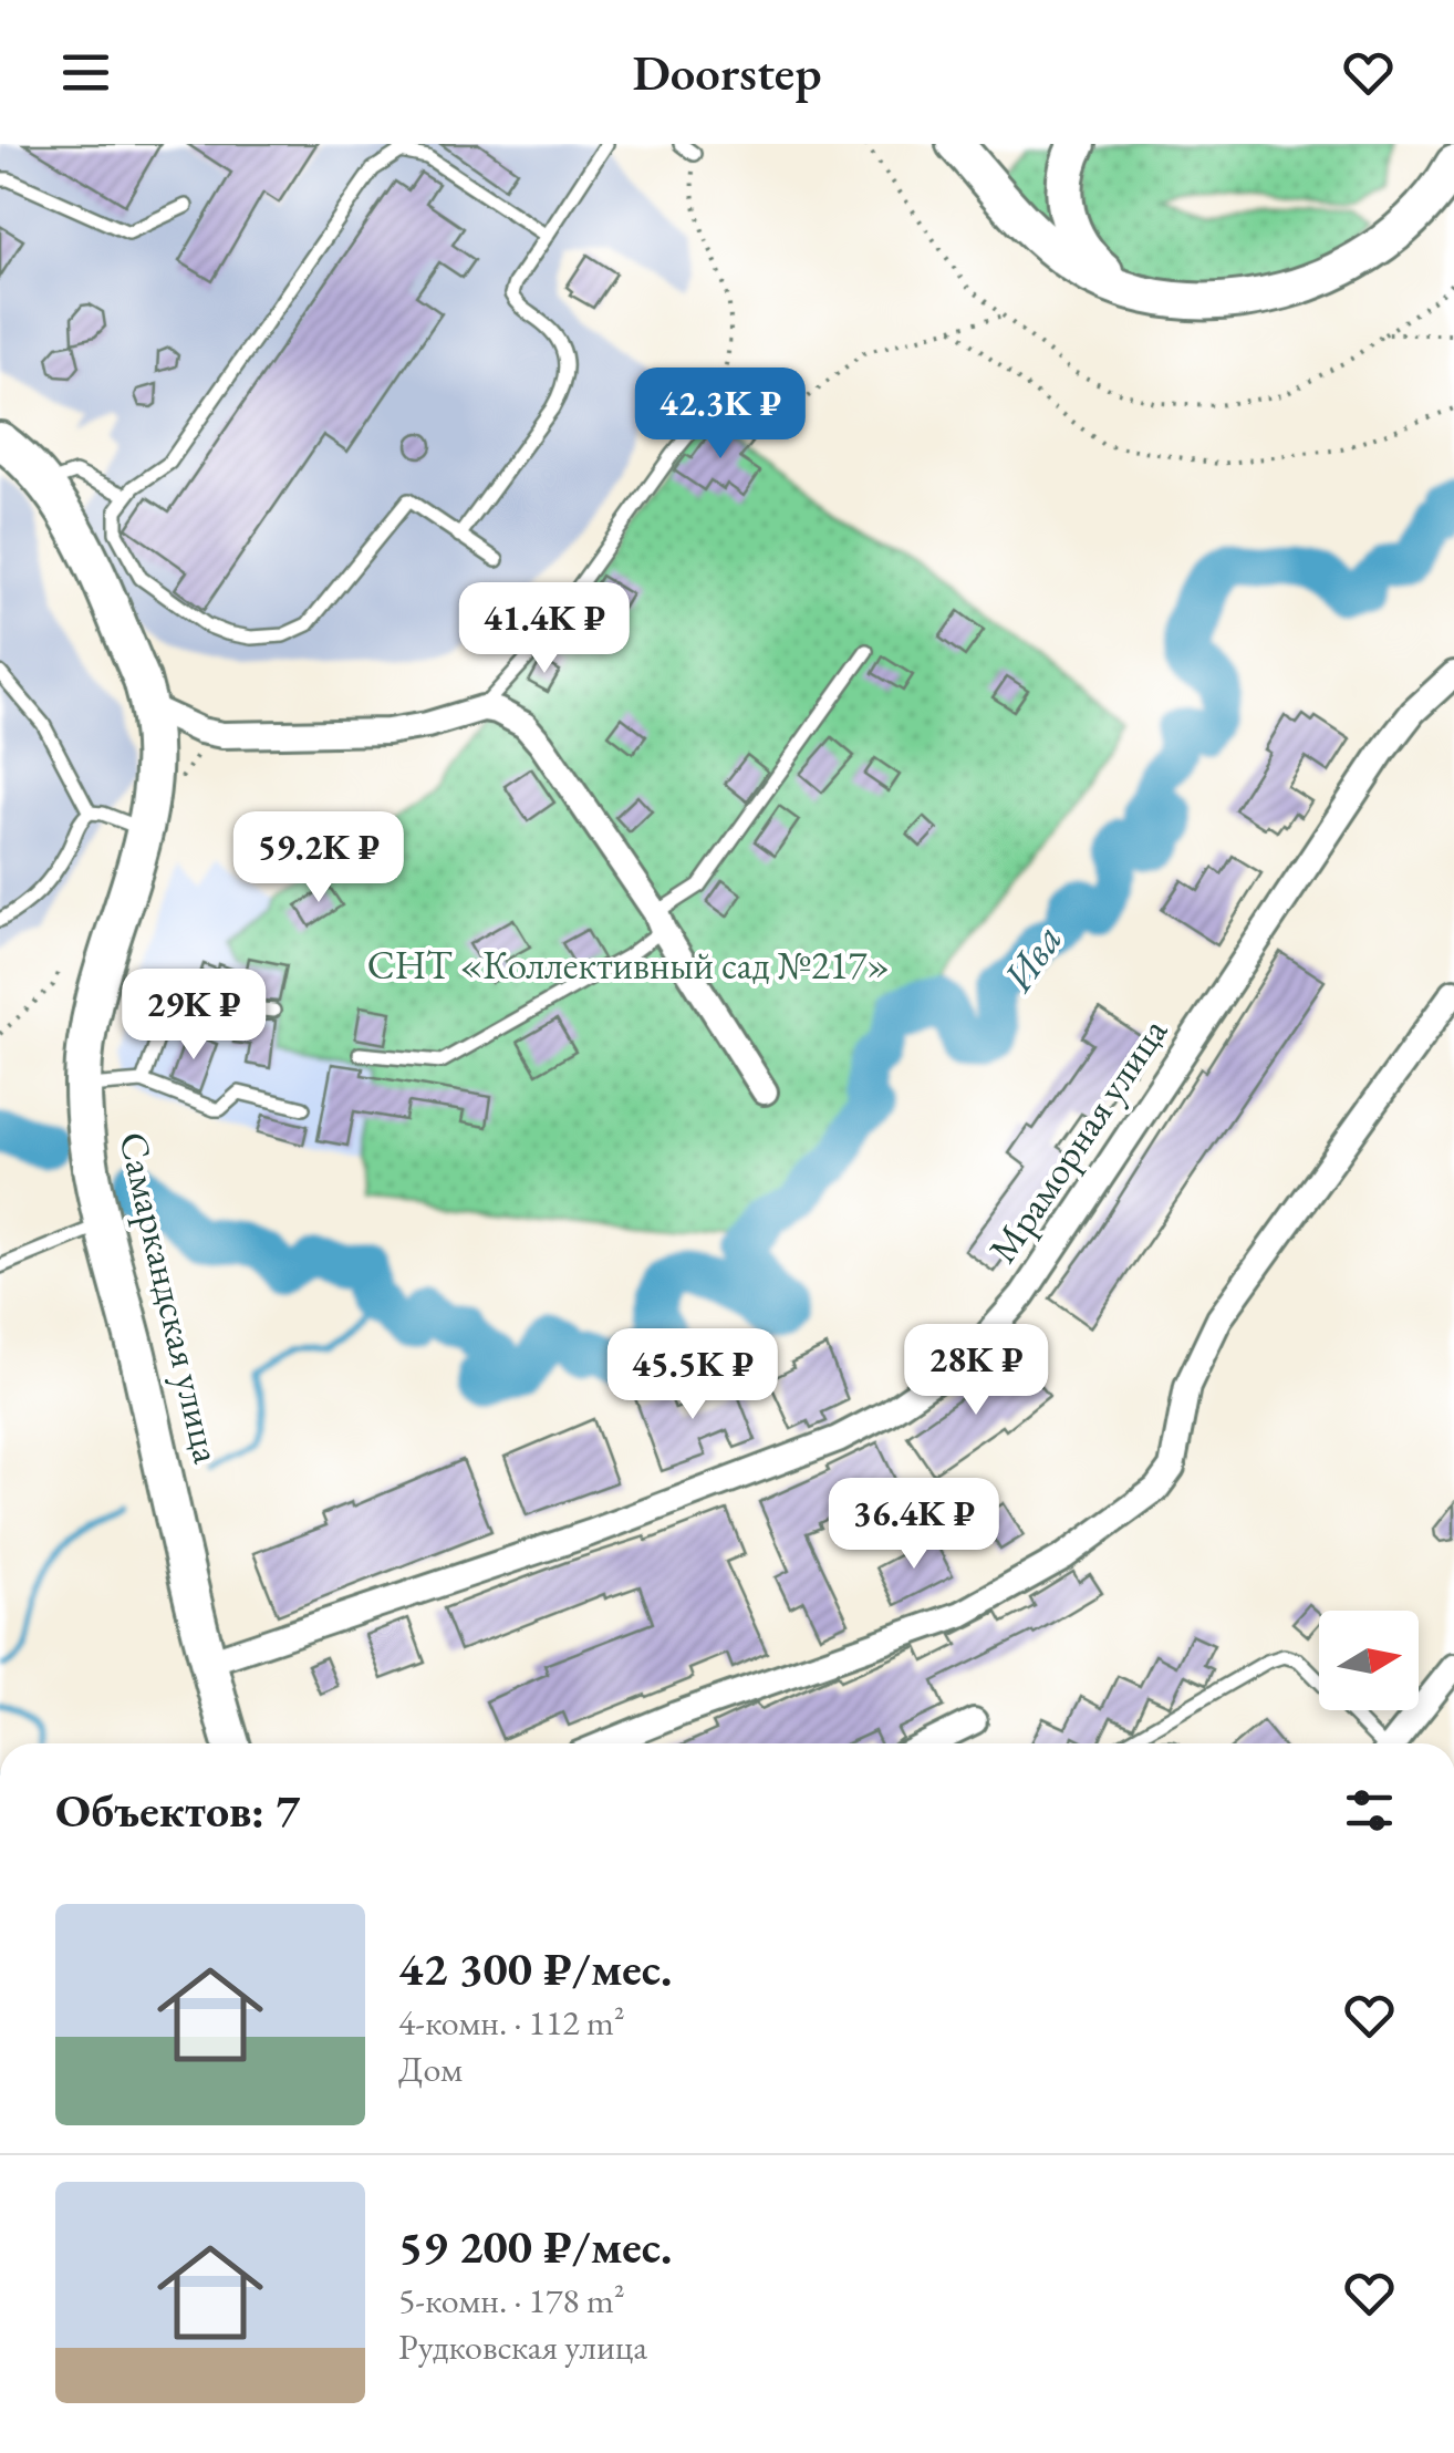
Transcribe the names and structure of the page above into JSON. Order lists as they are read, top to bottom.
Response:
{
  "streets": {
    "street": ["Мраморная улица", "Самаркандская улица"]
  },
  "crossings": [
    ["Мраморная улица", "Самаркандская улица"]
  ],
  "water": ["Ива"],
  "parks": ["СНТ «Коллективный сад №217»"],
  "north": "right",
  "page": {
    "header": "Doorstep",
    "price": [
      "42.3K ₽",
      "41.4K ₽",
      "59.2K ₽",
      "29K ₽",
      "28K ₽",
      "45.5K ₽",
      "36.4K ₽"
    ],
    "heading": "Объектов: 7",
    "list": [
      {
        "name": "42 300 ₽/мес.",
        "note": "4-комн. · 112 m² · Дом"
      },
      {
        "name": "59 200 ₽/мес.",
        "note": "5-комн. · 178 m² · Рудковская улица"
      }
    ]
  }
}
